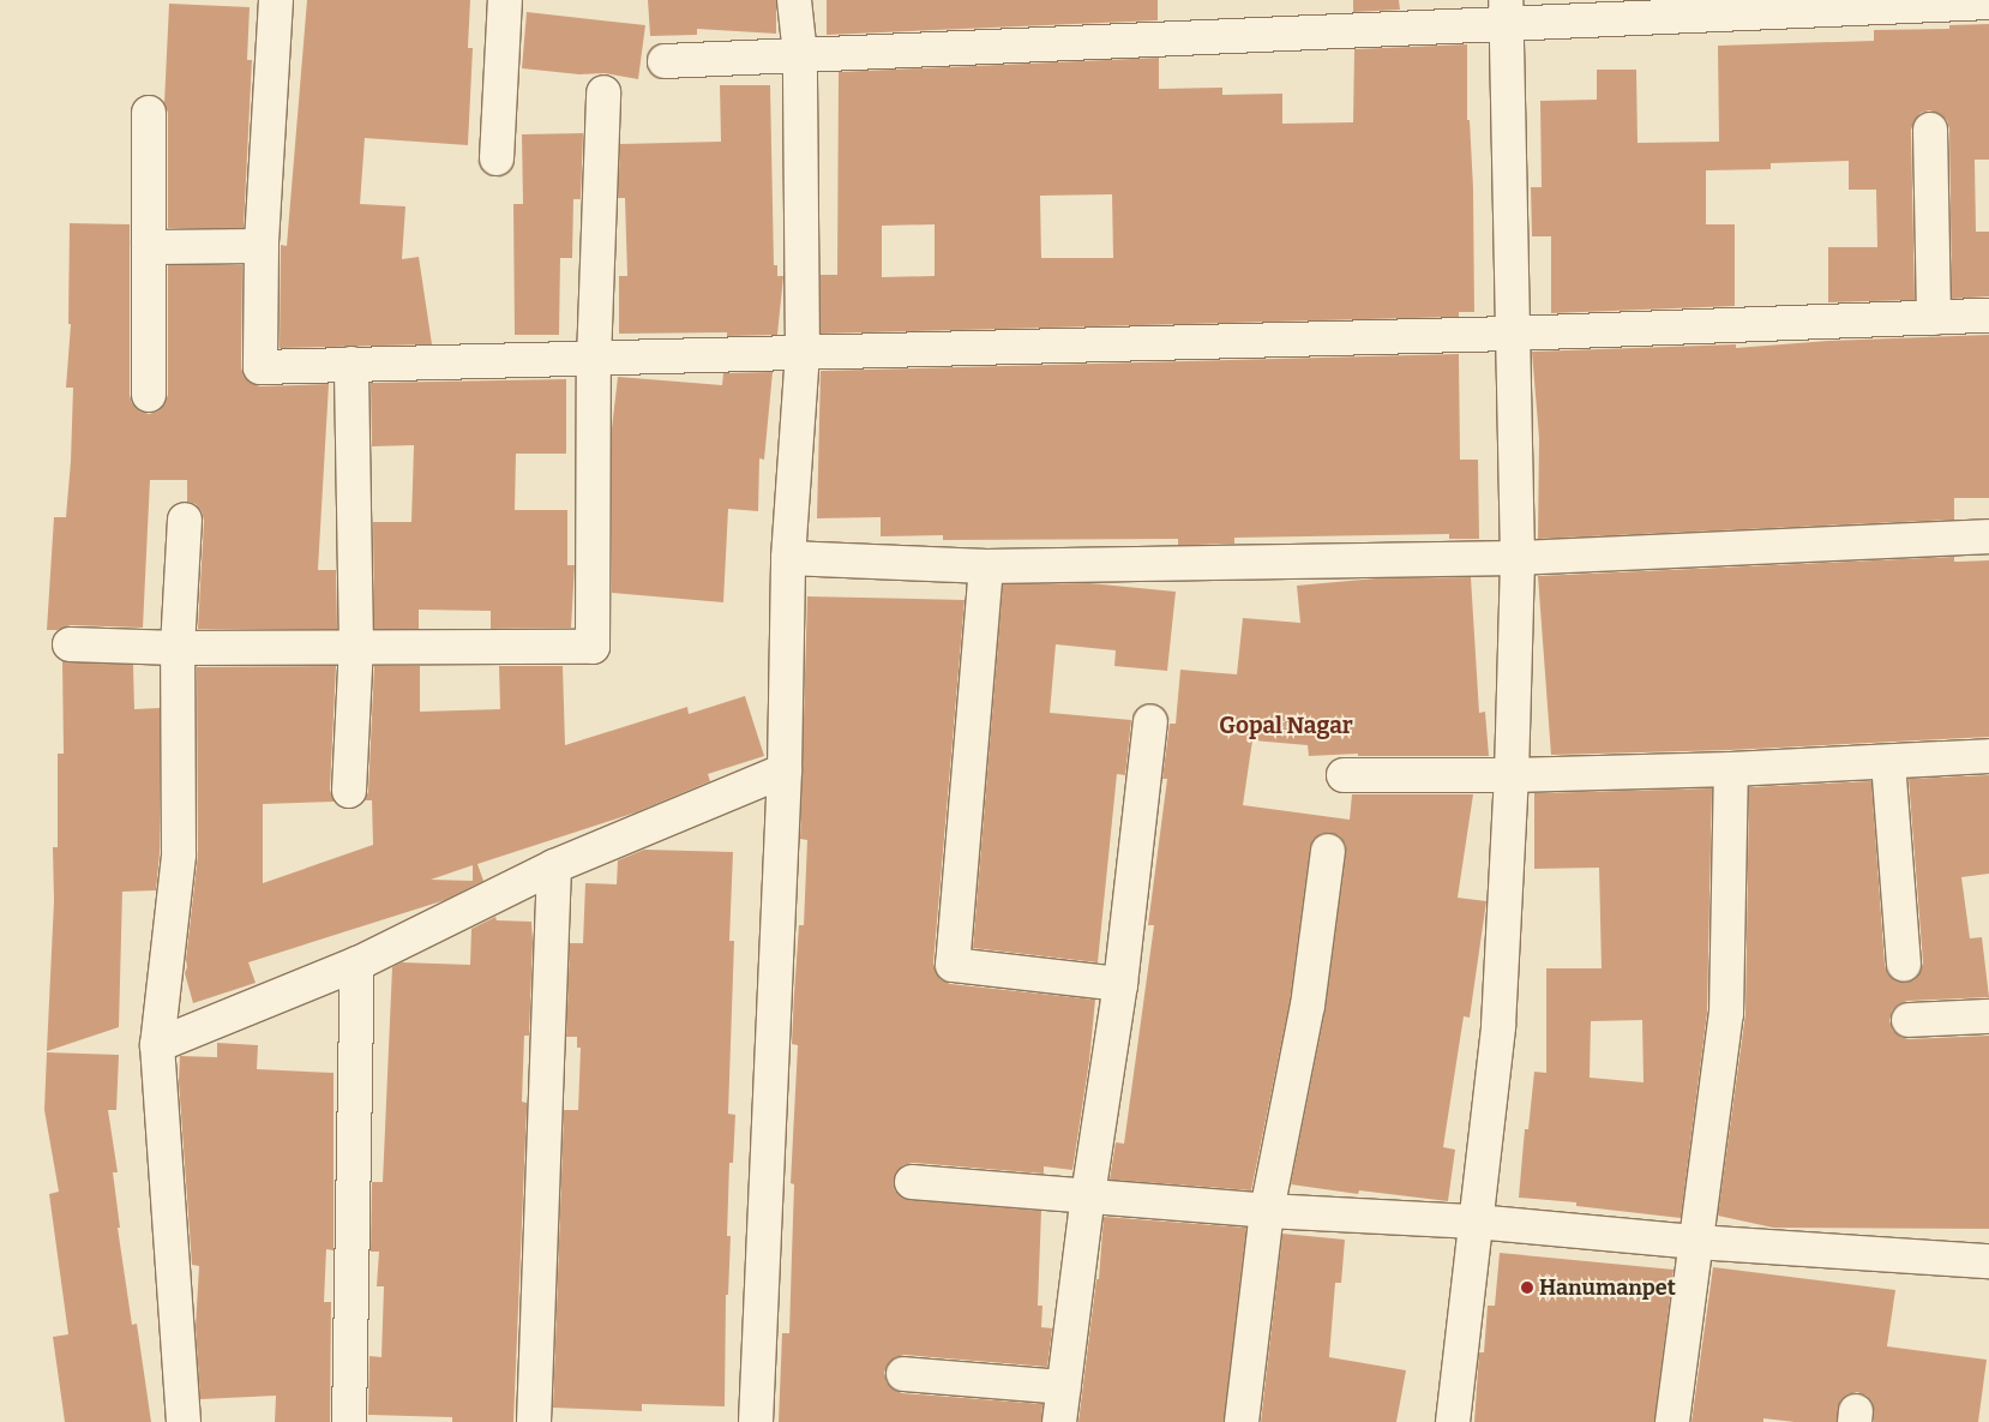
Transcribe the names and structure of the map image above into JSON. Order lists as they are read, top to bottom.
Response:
{
  "districts": ["Gopal Nagar"],
  "places": ["Hanumanpet"]
}
